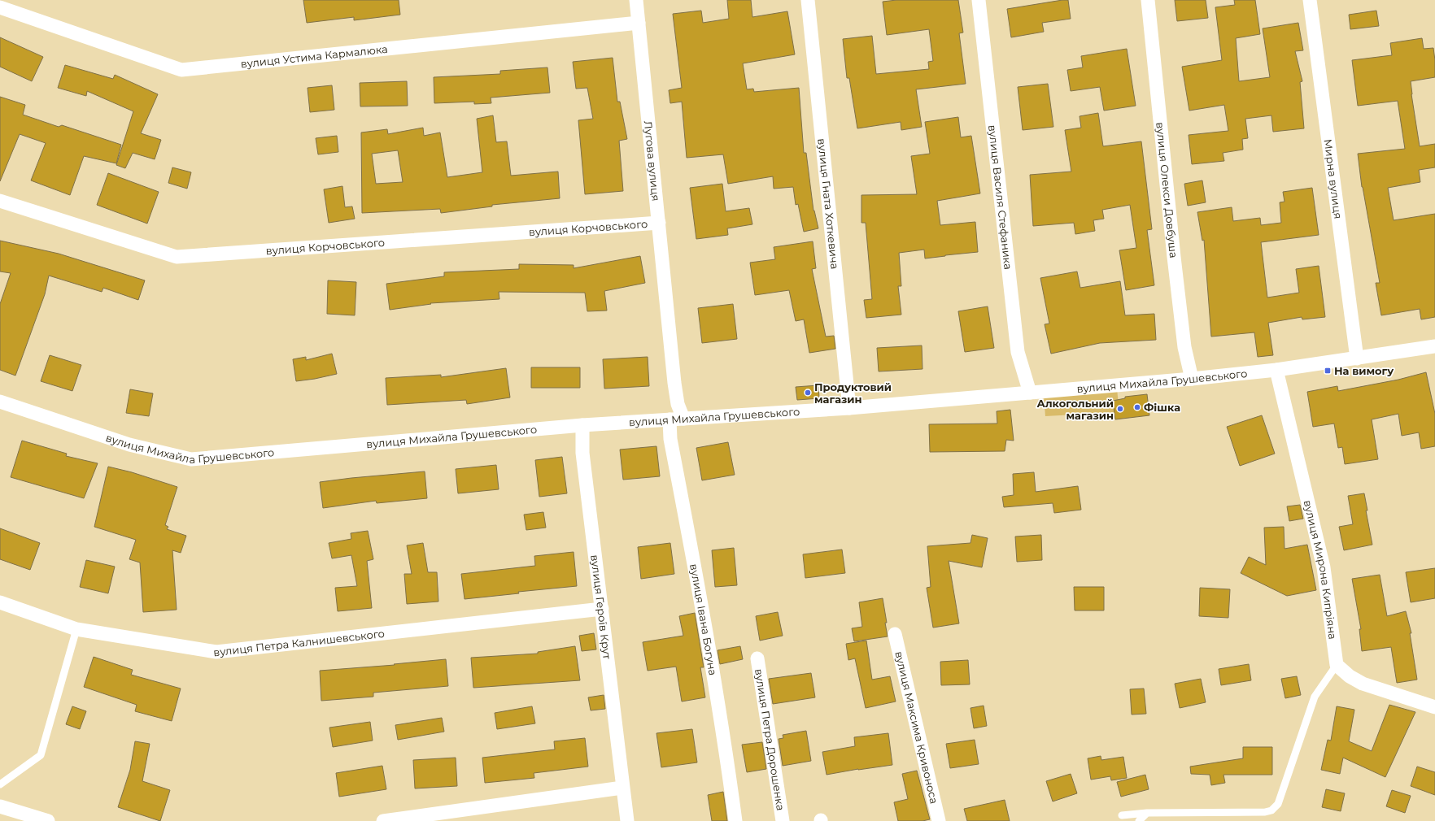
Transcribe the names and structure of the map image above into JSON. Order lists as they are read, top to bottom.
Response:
{
  "streets": {
    "street": [
      "вулиця Устима Кармалюка",
      "Лугова вулиця",
      "Мирна вулиця",
      "вулиця Олекси Довбуша",
      "вулиця Василя Стефаника",
      "вулиця Гната Хоткевича",
      "вулиця Корчовського",
      "вулиця Михайла Грушевського",
      "вулиця Мирона Кипріяна",
      "вулиця Героїв Крут",
      "вулиця Івана Богуна",
      "вулиця Петра Калнишевського",
      "вулиця Максима Кривоноса",
      "вулиця Петра Дорошенка"
    ]
  },
  "crossings": [
    ["вулиця Устима Кармалюка", "Лугова вулиця"],
    ["Лугова вулиця", "вулиця Корчовського"],
    ["Лугова вулиця", "вулиця Михайла Грушевського"],
    ["Мирна вулиця", "вулиця Михайла Грушевського"],
    ["вулиця Олекси Довбуша", "вулиця Михайла Грушевського"],
    ["вулиця Василя Стефаника", "вулиця Михайла Грушевського"],
    ["вулиця Гната Хоткевича", "вулиця Михайла Грушевського"],
    ["вулиця Михайла Грушевського", "вулиця Мирона Кипріяна"],
    ["вулиця Михайла Грушевського", "вулиця Героїв Крут"],
    ["вулиця Михайла Грушевського", "вулиця Івана Богуна"],
    ["вулиця Героїв Крут", "вулиця Петра Калнишевського"]
  ],
  "places": {
    "transit": ["На вимогу"],
    "other": ["Продуктовий магазин", "Фішка", "Алкогольний магазин"]
  }
}
